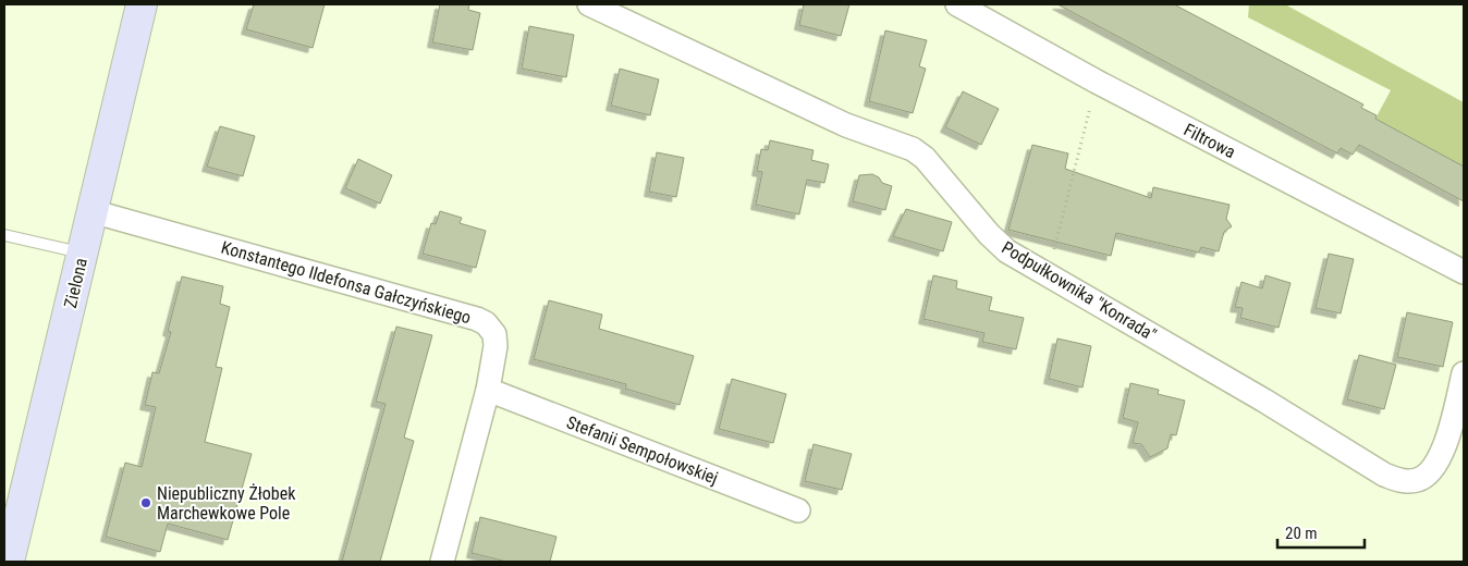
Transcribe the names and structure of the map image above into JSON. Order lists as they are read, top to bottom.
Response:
{
  "streets": {
    "main road": ["Zielona"],
    "street": [
      "Filtrowa",
      "Konstantego Ildefonsa Gałczyńskiego",
      "Podpułkownika \"Konrada\"",
      "Stefanii Sempołowskiej"
    ]
  },
  "crossings": [
    ["Konstantego Ildefonsa Gałczyńskiego", "Zielona"],
    ["Konstantego Ildefonsa Gałczyńskiego", "Stefanii Sempołowskiej"]
  ],
  "places": ["Niepubliczny Żłobek Marchewkowe Pole"],
  "scale_bar": "20 m"
}
